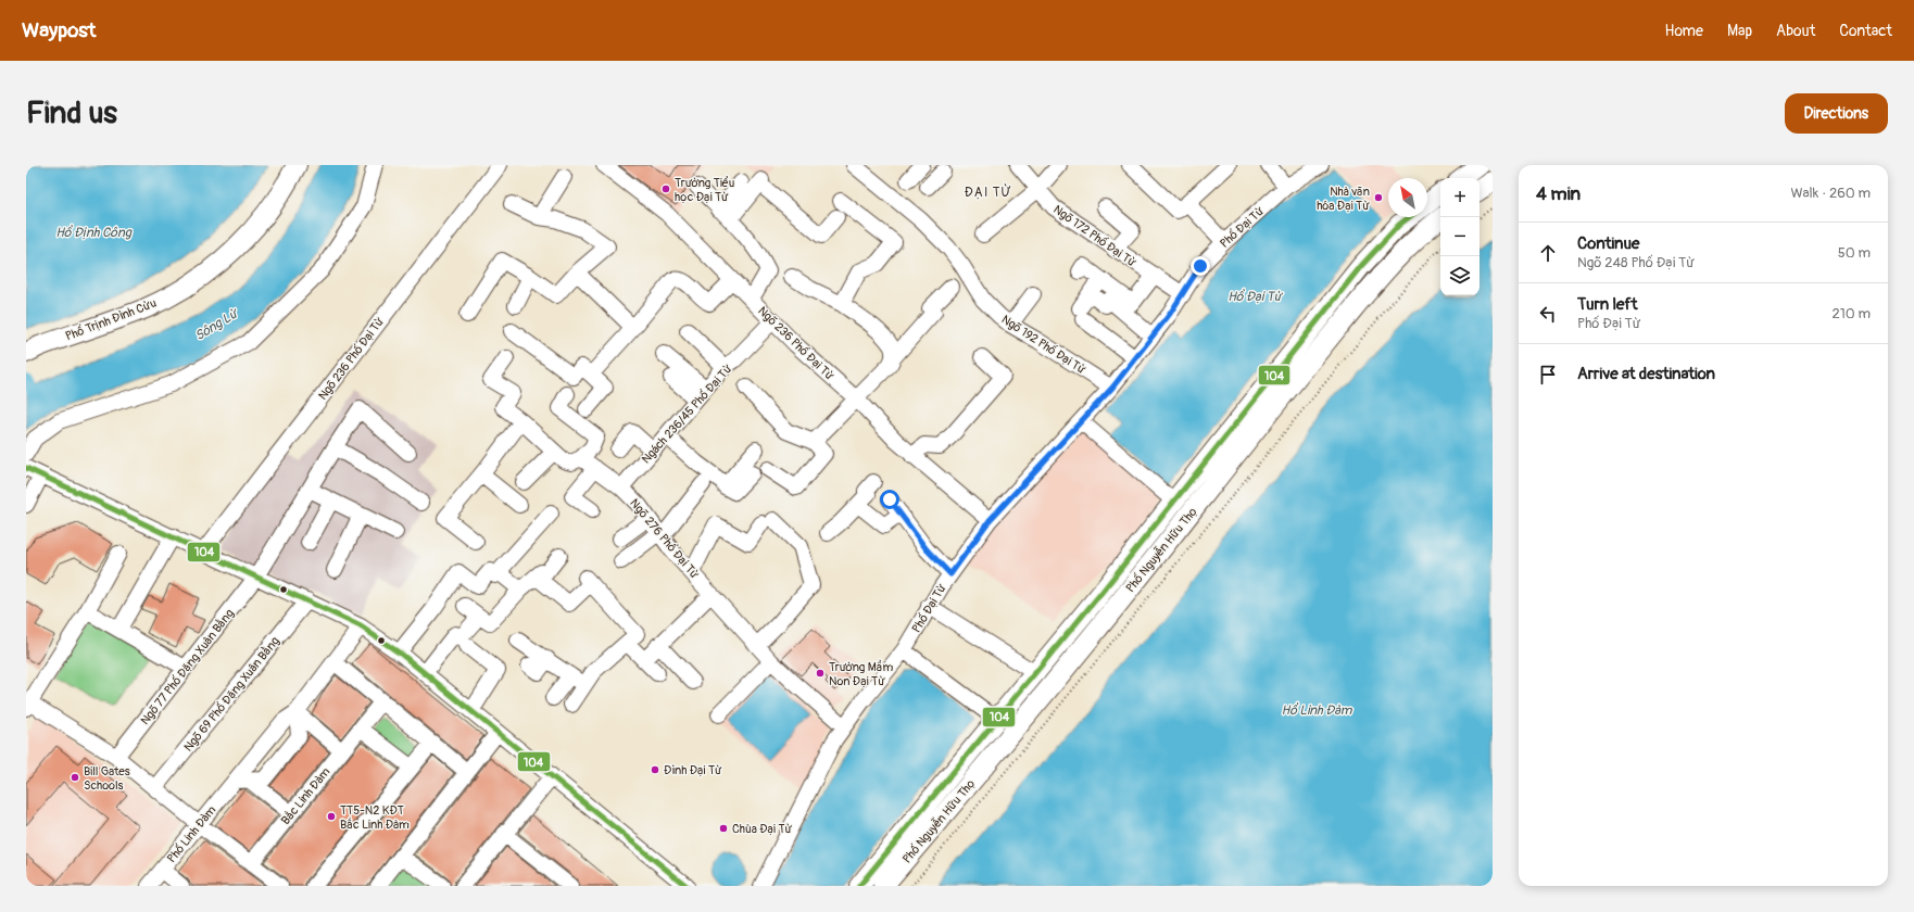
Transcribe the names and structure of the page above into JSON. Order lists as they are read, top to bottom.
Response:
{
  "streets": {
    "main road": ["Phố Trịnh Đình Cửu", "Phố Nguyễn Hữu Thọ"],
    "street": [
      "Phố Đại Từ",
      "Ngõ 172 Phố Đại Từ",
      "Ngõ 236 Phố Đại Từ",
      "Ngõ 192 Phố Đại Từ",
      "Ngách 236/45 Phố Đại Từ",
      "Ngõ 276 Phố Đại Từ",
      "Ngõ 77 Phố Đặng Xuân Bằng",
      "Ngõ 69 Phố Đặng Xuân Bằng",
      "Bắc Linh Đàm",
      "Phố Linh Đàm"
    ]
  },
  "crossings": [
    ["Phố Đại Từ", "Ngõ 172 Phố Đại Từ"],
    ["Phố Đại Từ", "Ngõ 236 Phố Đại Từ"],
    ["Phố Đại Từ", "Ngõ 192 Phố Đại Từ"],
    ["Phố Đại Từ", "Ngõ 276 Phố Đại Từ"],
    ["Ngõ 236 Phố Đại Từ", "Ngách 236/45 Phố Đại Từ"],
    ["Ngách 236/45 Phố Đại Từ", "Ngõ 276 Phố Đại Từ"]
  ],
  "districts": ["ĐẠI TỪ"],
  "water": [
    "Hồ Định Công",
    "Hồ Đại Từ",
    "Sông Lừ",
    "Hồ Linh Đàm"
  ],
  "places": [
    "Trường Tiểu học Đại Từ",
    "Nhà văn hóa Đại Từ",
    "Trường Mầm Non Đại Từ",
    "Đình Đại Từ",
    "Bill Gates Schools",
    "TT5-N2 KĐT Bắc Linh Đàm",
    "Chùa Đại Từ"
  ],
  "lines": ["transit line 104"],
  "north": "top left",
  "page": {
    "header": "Waypost",
    "nav": [
      "Home",
      "Map",
      "About",
      "Contact"
    ],
    "buttons": "Directions",
    "title": "Find us",
    "heading": ["4 min", "Walk · 260 m"],
    "map_buttons": ["+", "−"],
    "list": [
      ["Continue", "Ngõ 248 Phố Đại Từ", "50 m"],
      ["Turn left", "Phố Đại Từ", "210 m"],
      "Arrive at destination"
    ]
  }
}
